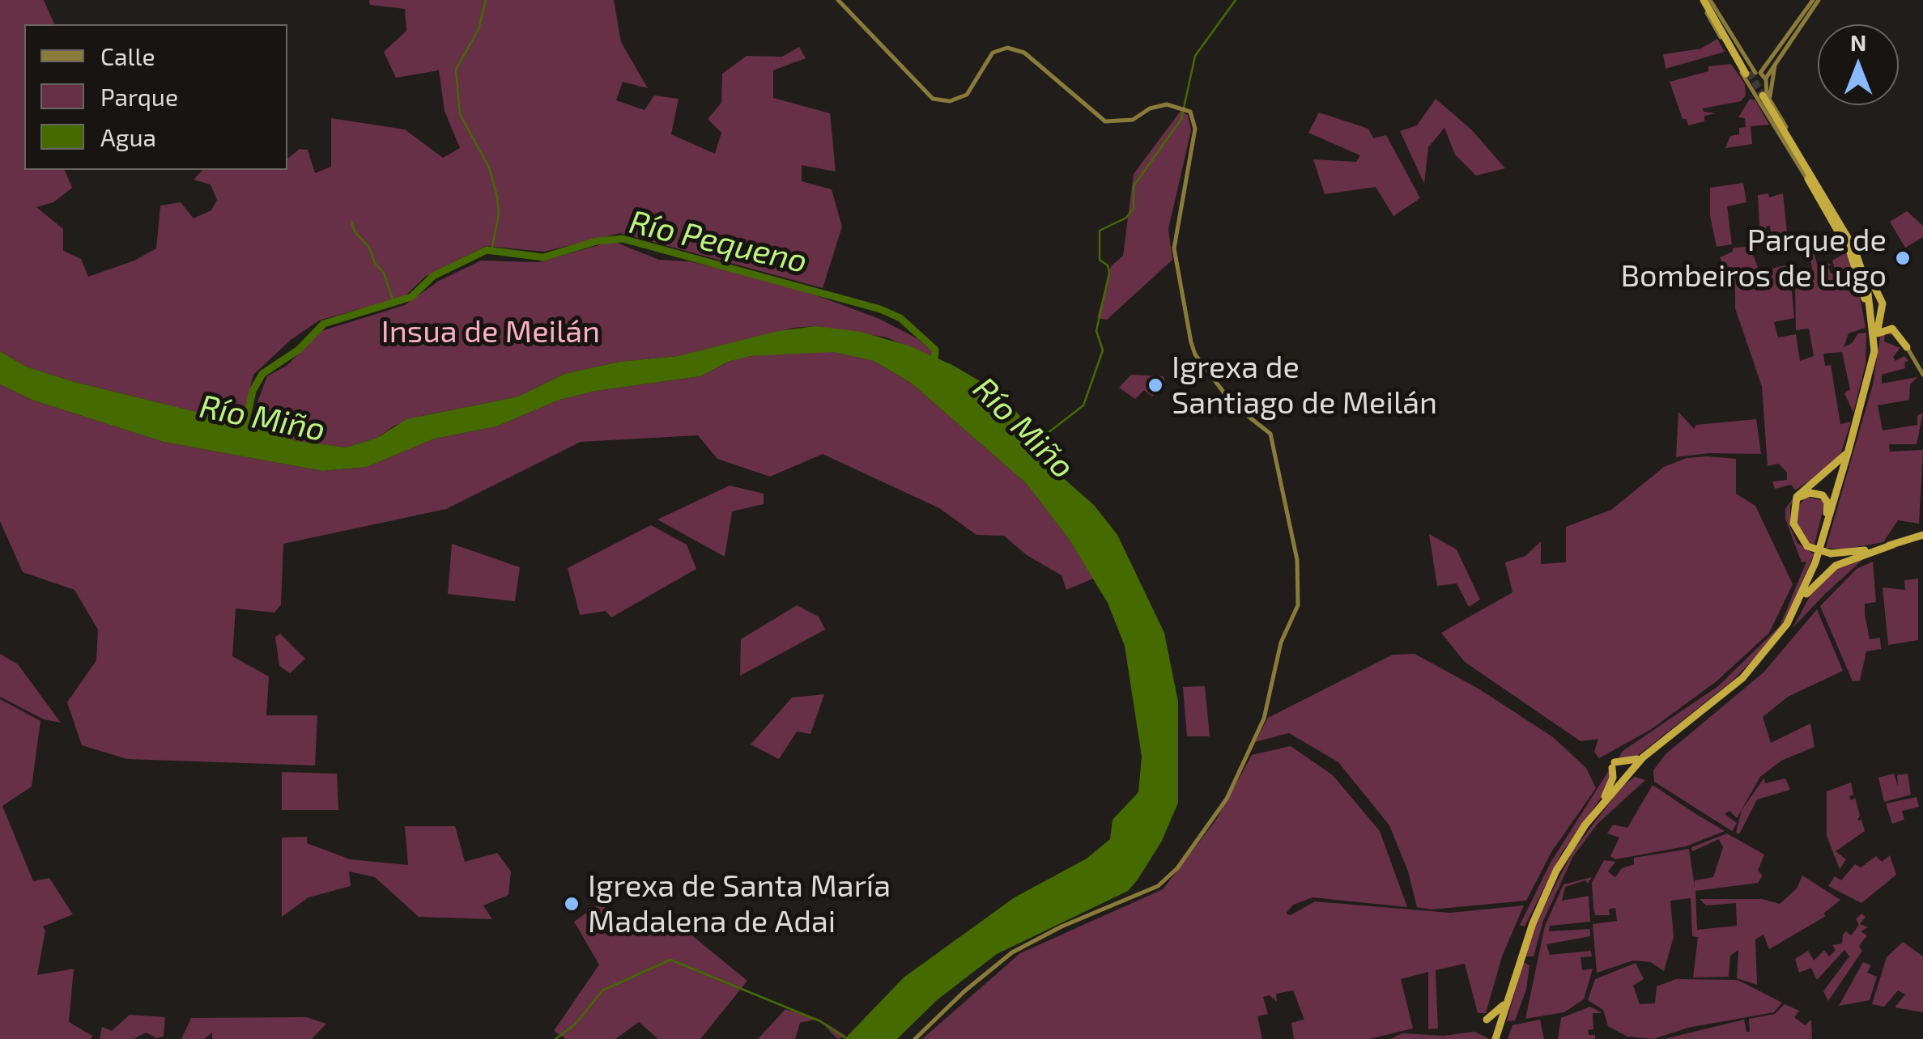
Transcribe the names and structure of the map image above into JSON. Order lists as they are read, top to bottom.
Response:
{
  "water": ["Río Pequeno", "Río Miño"],
  "parks": ["Insua de Meilán"],
  "places": ["Parque de Bombeiros de Lugo", "Igrexa de Santiago de Meilán", "Igrexa de Santa María Madalena de Adai"],
  "legend": ["Calle", "Parque", "Agua"],
  "north": "top"
}
